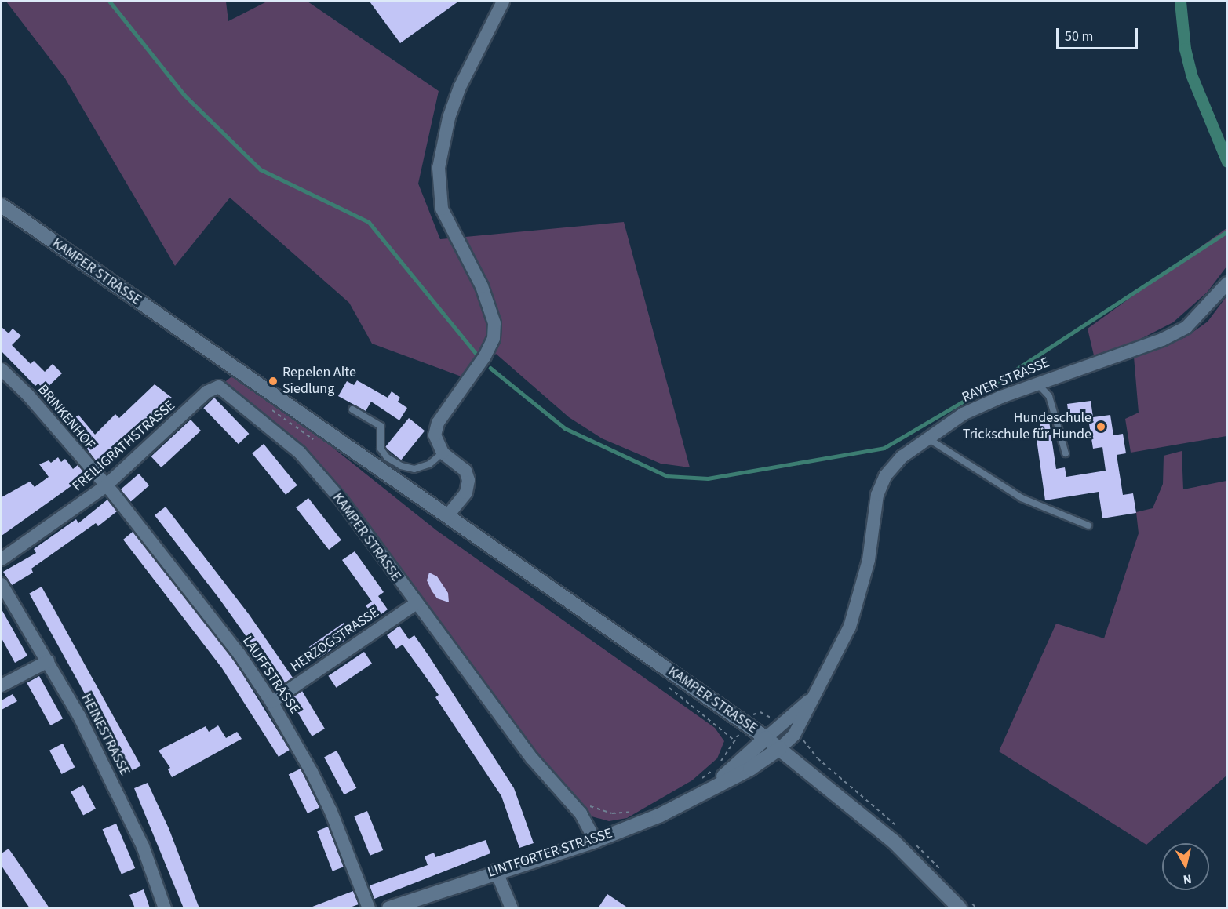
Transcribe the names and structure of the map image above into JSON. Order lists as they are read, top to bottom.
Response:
{
  "streets": {
    "main road": ["KAMPER STRASSE", "LINTFORTER STRASSE"],
    "street": [
      "RAYER STRASSE",
      "BRINKENHOF",
      "FREILIGRATHSTRASSE",
      "HERZOGSTRASSE",
      "LAUFFSTRASSE",
      "HEINESTRASSE"
    ]
  },
  "crossings": [
    ["KAMPER STRASSE", "RAYER STRASSE"],
    ["KAMPER STRASSE", "FREILIGRATHSTRASSE"],
    ["KAMPER STRASSE", "HERZOGSTRASSE"],
    ["KAMPER STRASSE", "LINTFORTER STRASSE"],
    ["RAYER STRASSE", "LINTFORTER STRASSE"],
    ["BRINKENHOF", "FREILIGRATHSTRASSE"],
    ["BRINKENHOF", "LAUFFSTRASSE"],
    ["FREILIGRATHSTRASSE", "LAUFFSTRASSE"],
    ["HERZOGSTRASSE", "LAUFFSTRASSE"]
  ],
  "places": ["Repelen Alte Siedlung", "Hundeschule Trickschule für Hunde"],
  "scale_bar": "50 m",
  "north": "bottom"
}
